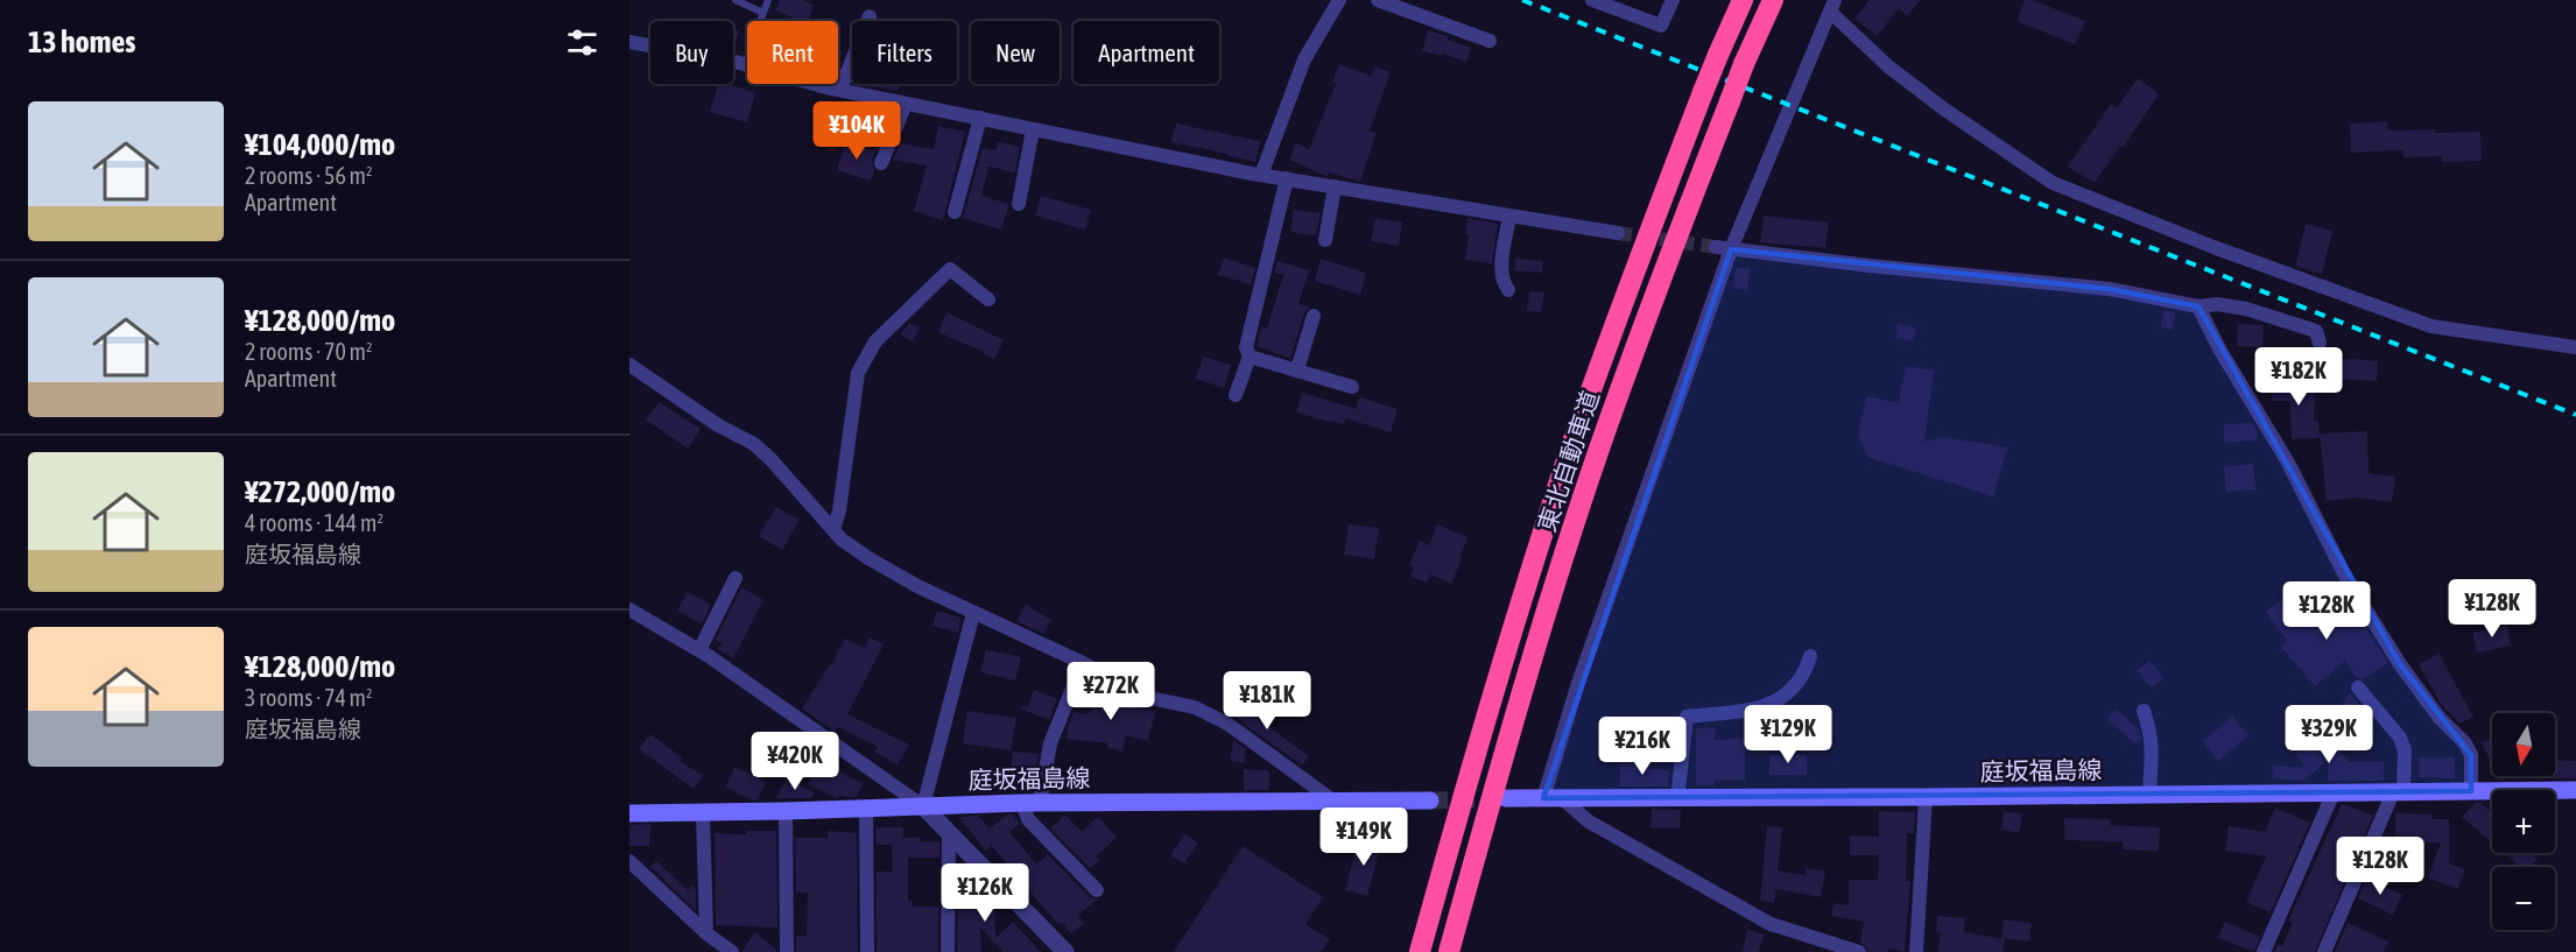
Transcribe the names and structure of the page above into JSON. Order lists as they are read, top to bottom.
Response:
{
  "streets": {
    "highway": ["東北自動車道"],
    "main road": ["庭坂福島線"]
  },
  "north": "bottom",
  "page": {
    "heading": "13 homes",
    "chip": [
      "Buy",
      "Rent",
      "Filters",
      "New",
      "Apartment"
    ],
    "list": [
      {
        "name": "¥104,000/mo",
        "note": "2 rooms · 56 m² · Apartment"
      },
      {
        "name": "¥128,000/mo",
        "note": "2 rooms · 70 m² · Apartment"
      },
      {
        "name": "¥272,000/mo",
        "note": "4 rooms · 144 m² · 庭坂福島線"
      },
      {
        "name": "¥128,000/mo",
        "note": "3 rooms · 74 m² · 庭坂福島線"
      }
    ],
    "price": [
      "¥104K",
      "¥182K",
      "¥128K",
      "¥128K",
      "¥272K",
      "¥181K",
      "¥129K",
      "¥329K",
      "¥216K",
      "¥420K",
      "¥149K",
      "¥128K",
      "¥126K"
    ],
    "map_buttons": ["+", "−"]
  }
}
